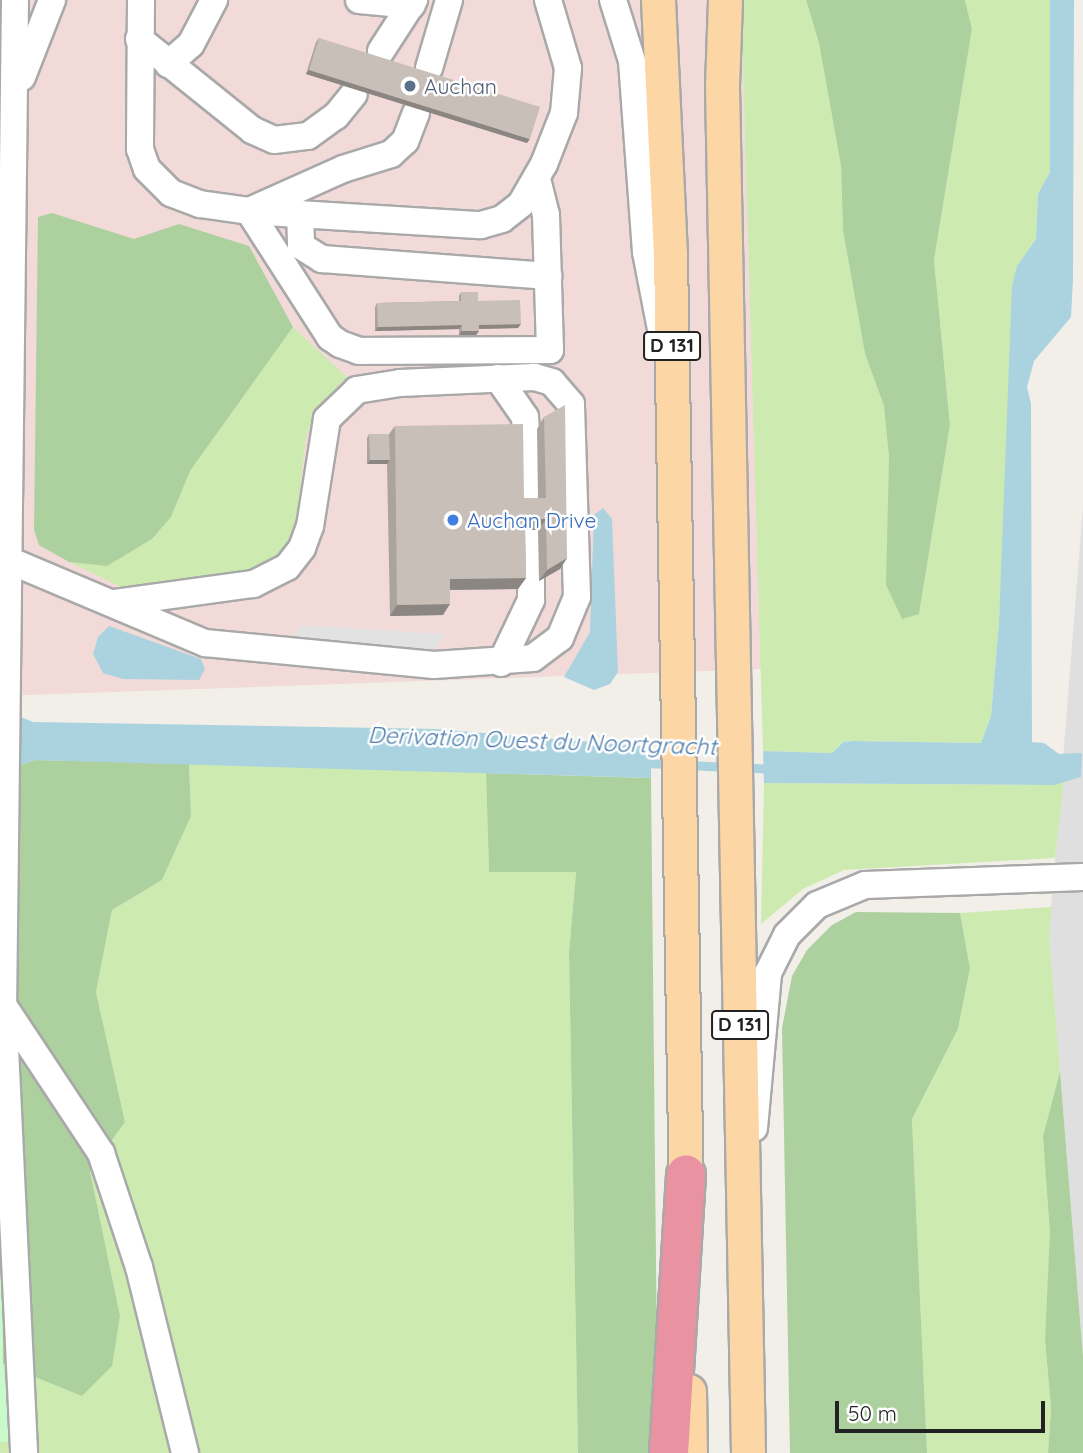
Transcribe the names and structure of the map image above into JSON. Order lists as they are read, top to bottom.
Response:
{
  "streets": {
    "main road": ["D 131"]
  },
  "water": ["Derivation Ouest du Noortgracht"],
  "places": ["Auchan", "Auchan Drive"],
  "scale_bar": "50 m"
}
